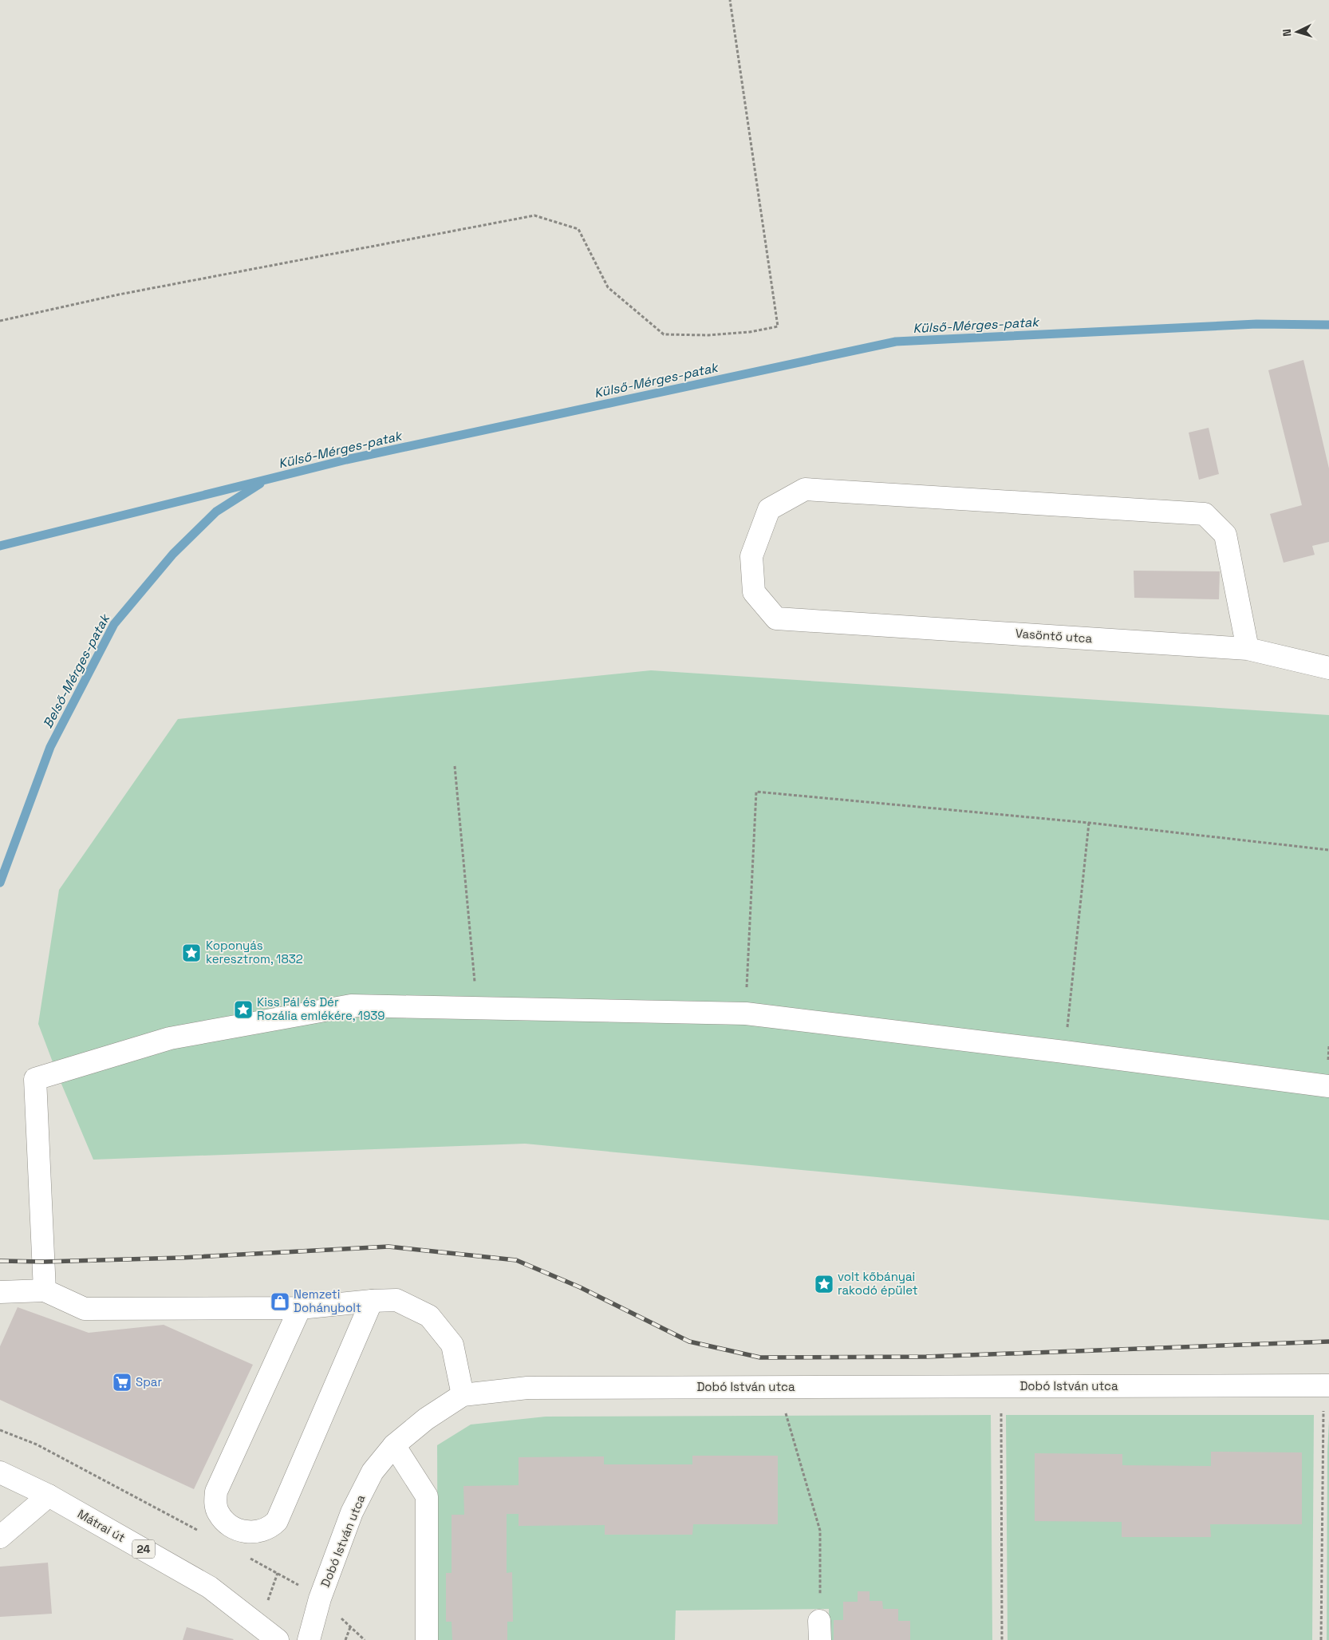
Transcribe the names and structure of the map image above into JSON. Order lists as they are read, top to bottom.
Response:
{
  "streets": {
    "street": [
      "Vasöntő utca",
      "Dobó István utca",
      "Mátrai út",
      "24"
    ]
  },
  "water": ["Külső-Mérges-patak", "Belső-Mérges-patak"],
  "places": {
    "place": ["Koponyás keresztrom, 1832", "Kiss Pál és Dér Rozália emlékére, 1939", "volt kőbányai rakodó épület"],
    "shop": ["Nemzeti Dohánybolt"],
    "supermarket": ["Spar"]
  },
  "north": "left"
}
